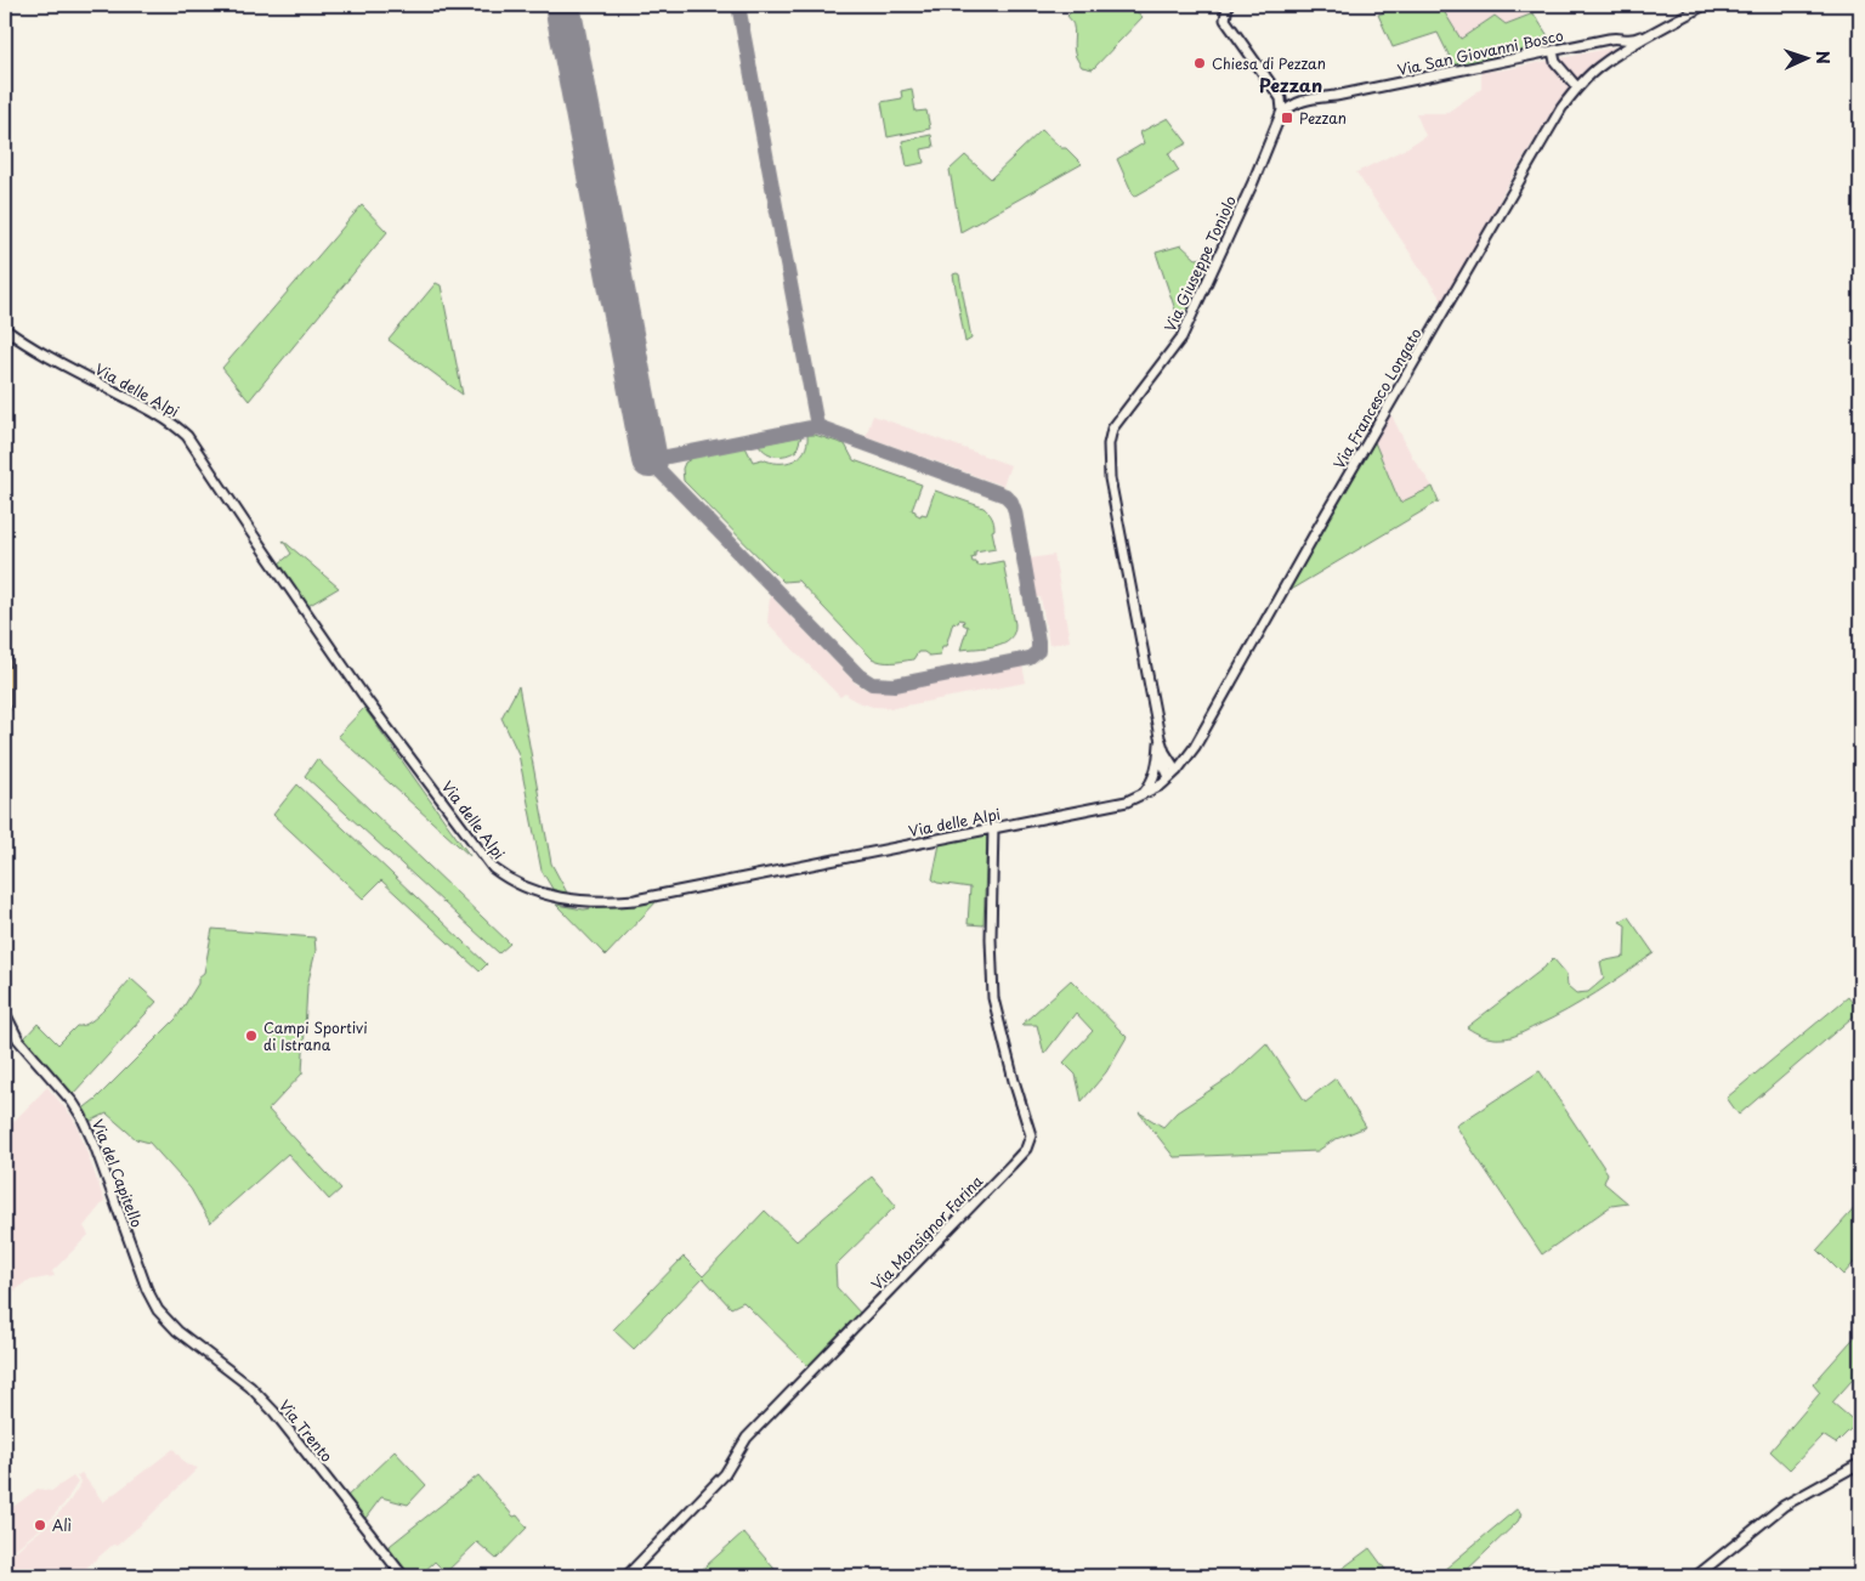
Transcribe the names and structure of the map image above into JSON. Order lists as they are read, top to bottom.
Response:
{
  "streets": {
    "street": [
      "Via San Giovanni Bosco",
      "Via Giuseppe Toniolo",
      "Via delle Alpi",
      "Via Francesco Longato",
      "Via del Capitello",
      "Via Monsignor Farina",
      "Via Trento"
    ]
  },
  "crossings": [
    ["Via San Giovanni Bosco", "Via Giuseppe Toniolo"],
    ["Via San Giovanni Bosco", "Via Francesco Longato"],
    ["Via Giuseppe Toniolo", "Via delle Alpi"],
    ["Via Giuseppe Toniolo", "Via Francesco Longato"],
    ["Via delle Alpi", "Via Francesco Longato"],
    ["Via delle Alpi", "Via Monsignor Farina"],
    ["Via del Capitello", "Via Trento"]
  ],
  "districts": ["Pezzan"],
  "places": {
    "other": ["Chiesa di Pezzan", "Campi Sportivi di Istrana", "Alì"],
    "transit": ["Pezzan"]
  },
  "north": "right"
}
